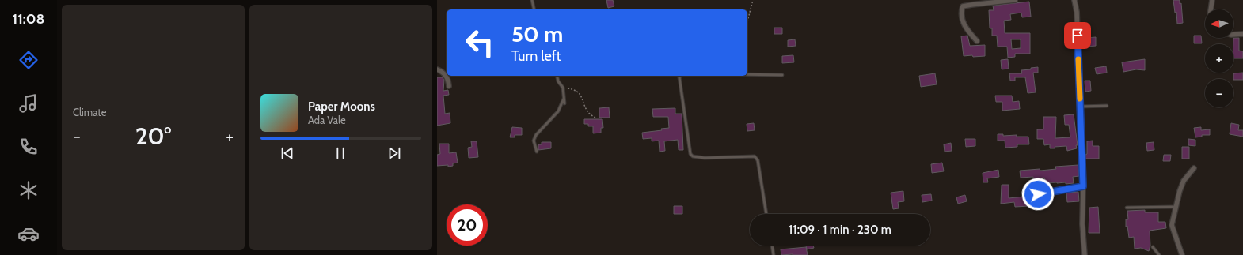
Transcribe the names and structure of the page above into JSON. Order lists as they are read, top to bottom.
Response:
{
  "north": "left",
  "page": {
    "tabs": "11:08",
    "tile": "Climate",
    "map_buttons": ["+", "−"],
    "turn": ["50 m", "Turn left"],
    "song": ["Paper Moons", "Ada Vale"],
    "heat": ["−", "20°", "+"],
    "limit": "20",
    "trip": "11:09 · 1 min · 230 m"
  }
}
